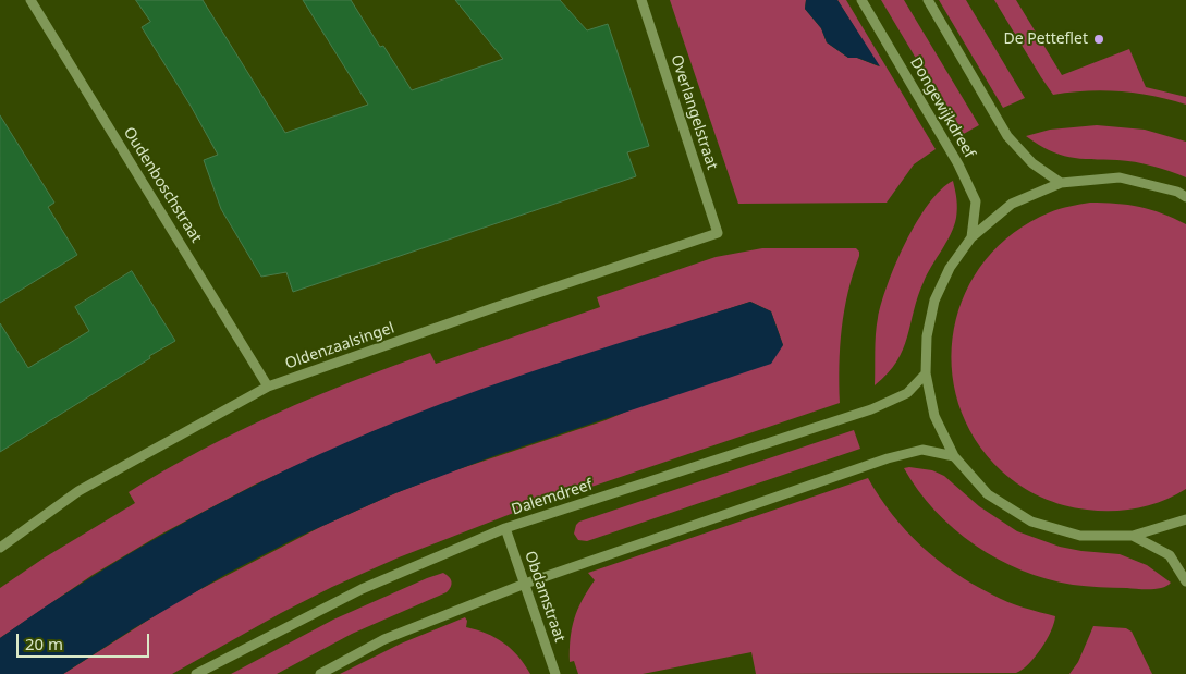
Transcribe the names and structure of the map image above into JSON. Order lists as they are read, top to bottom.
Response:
{
  "streets": {
    "street": [
      "Dongewijkdreef",
      "Overlangelstraat",
      "Oudenboschstraat",
      "Oldenzaalsingel",
      "Dalemdreef",
      "Obdamstraat"
    ]
  },
  "crossings": [
    ["Overlangelstraat", "Oldenzaalsingel"],
    ["Oudenboschstraat", "Oldenzaalsingel"],
    ["Dalemdreef", "Obdamstraat"]
  ],
  "places": ["De Petteflet"],
  "scale_bar": "20 m"
}
